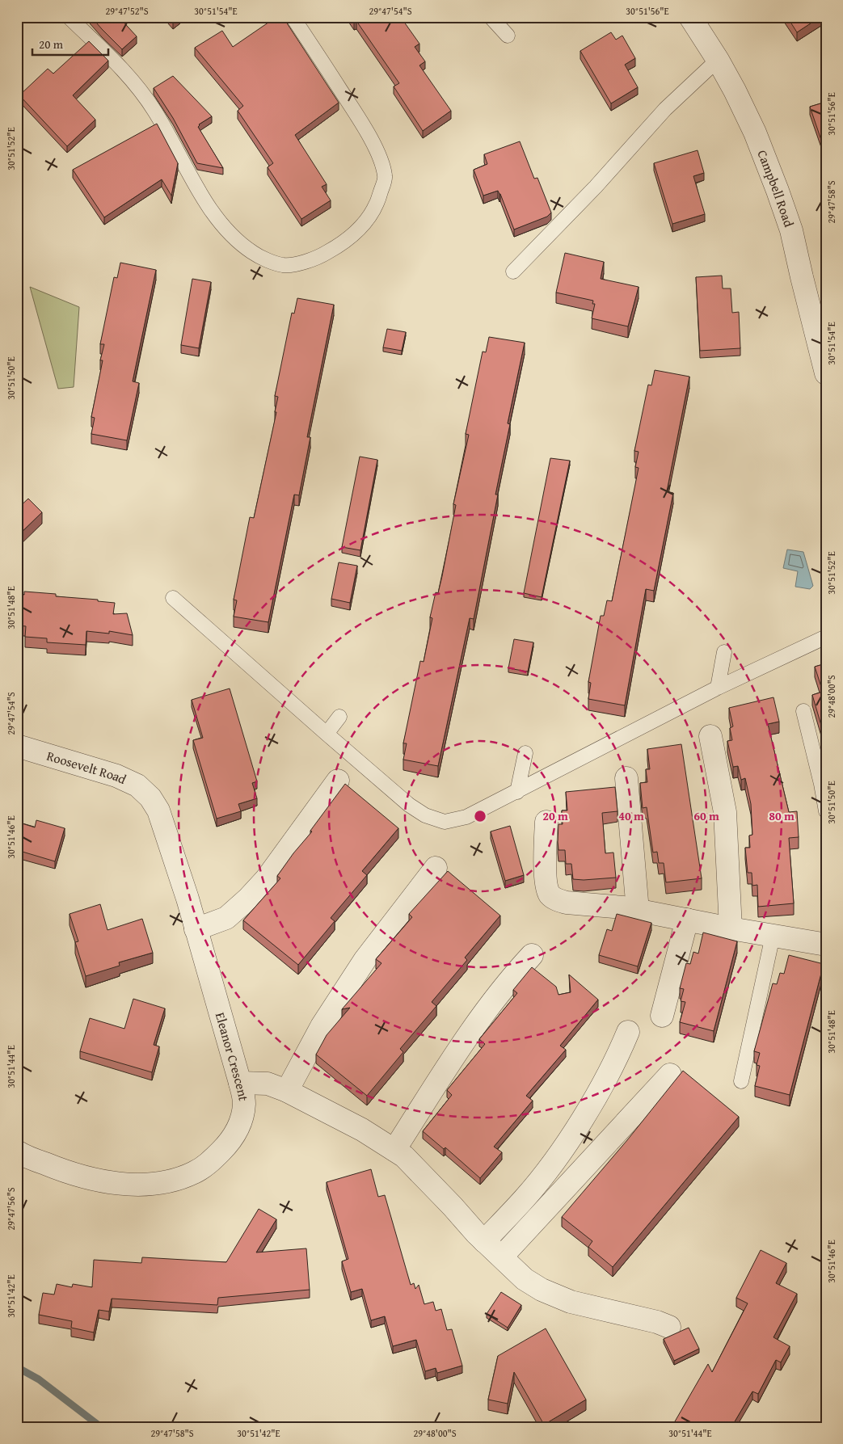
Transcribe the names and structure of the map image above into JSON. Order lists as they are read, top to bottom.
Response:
{
  "streets": {
    "street": ["Campbell Road", "Roosevelt Road", "Eleanor Crescent"]
  },
  "crossings": [
    ["Roosevelt Road", "Eleanor Crescent"]
  ],
  "scale_bar": "20 m",
  "coordinates": [
    "29°47'52\"S",
    "30°51'54\"E",
    "29°47'54\"S",
    "30°51'56\"E",
    "30°51'52\"E",
    "29°47'58\"S",
    "30°51'50\"E",
    "30°51'48\"E",
    "29°48'00\"S",
    "30°51'46\"E",
    "30°51'44\"E",
    "29°47'56\"S",
    "30°51'42\"E"
  ],
  "rings": [
    "20 m",
    "40 m",
    "60 m",
    "80 m"
  ]
}
